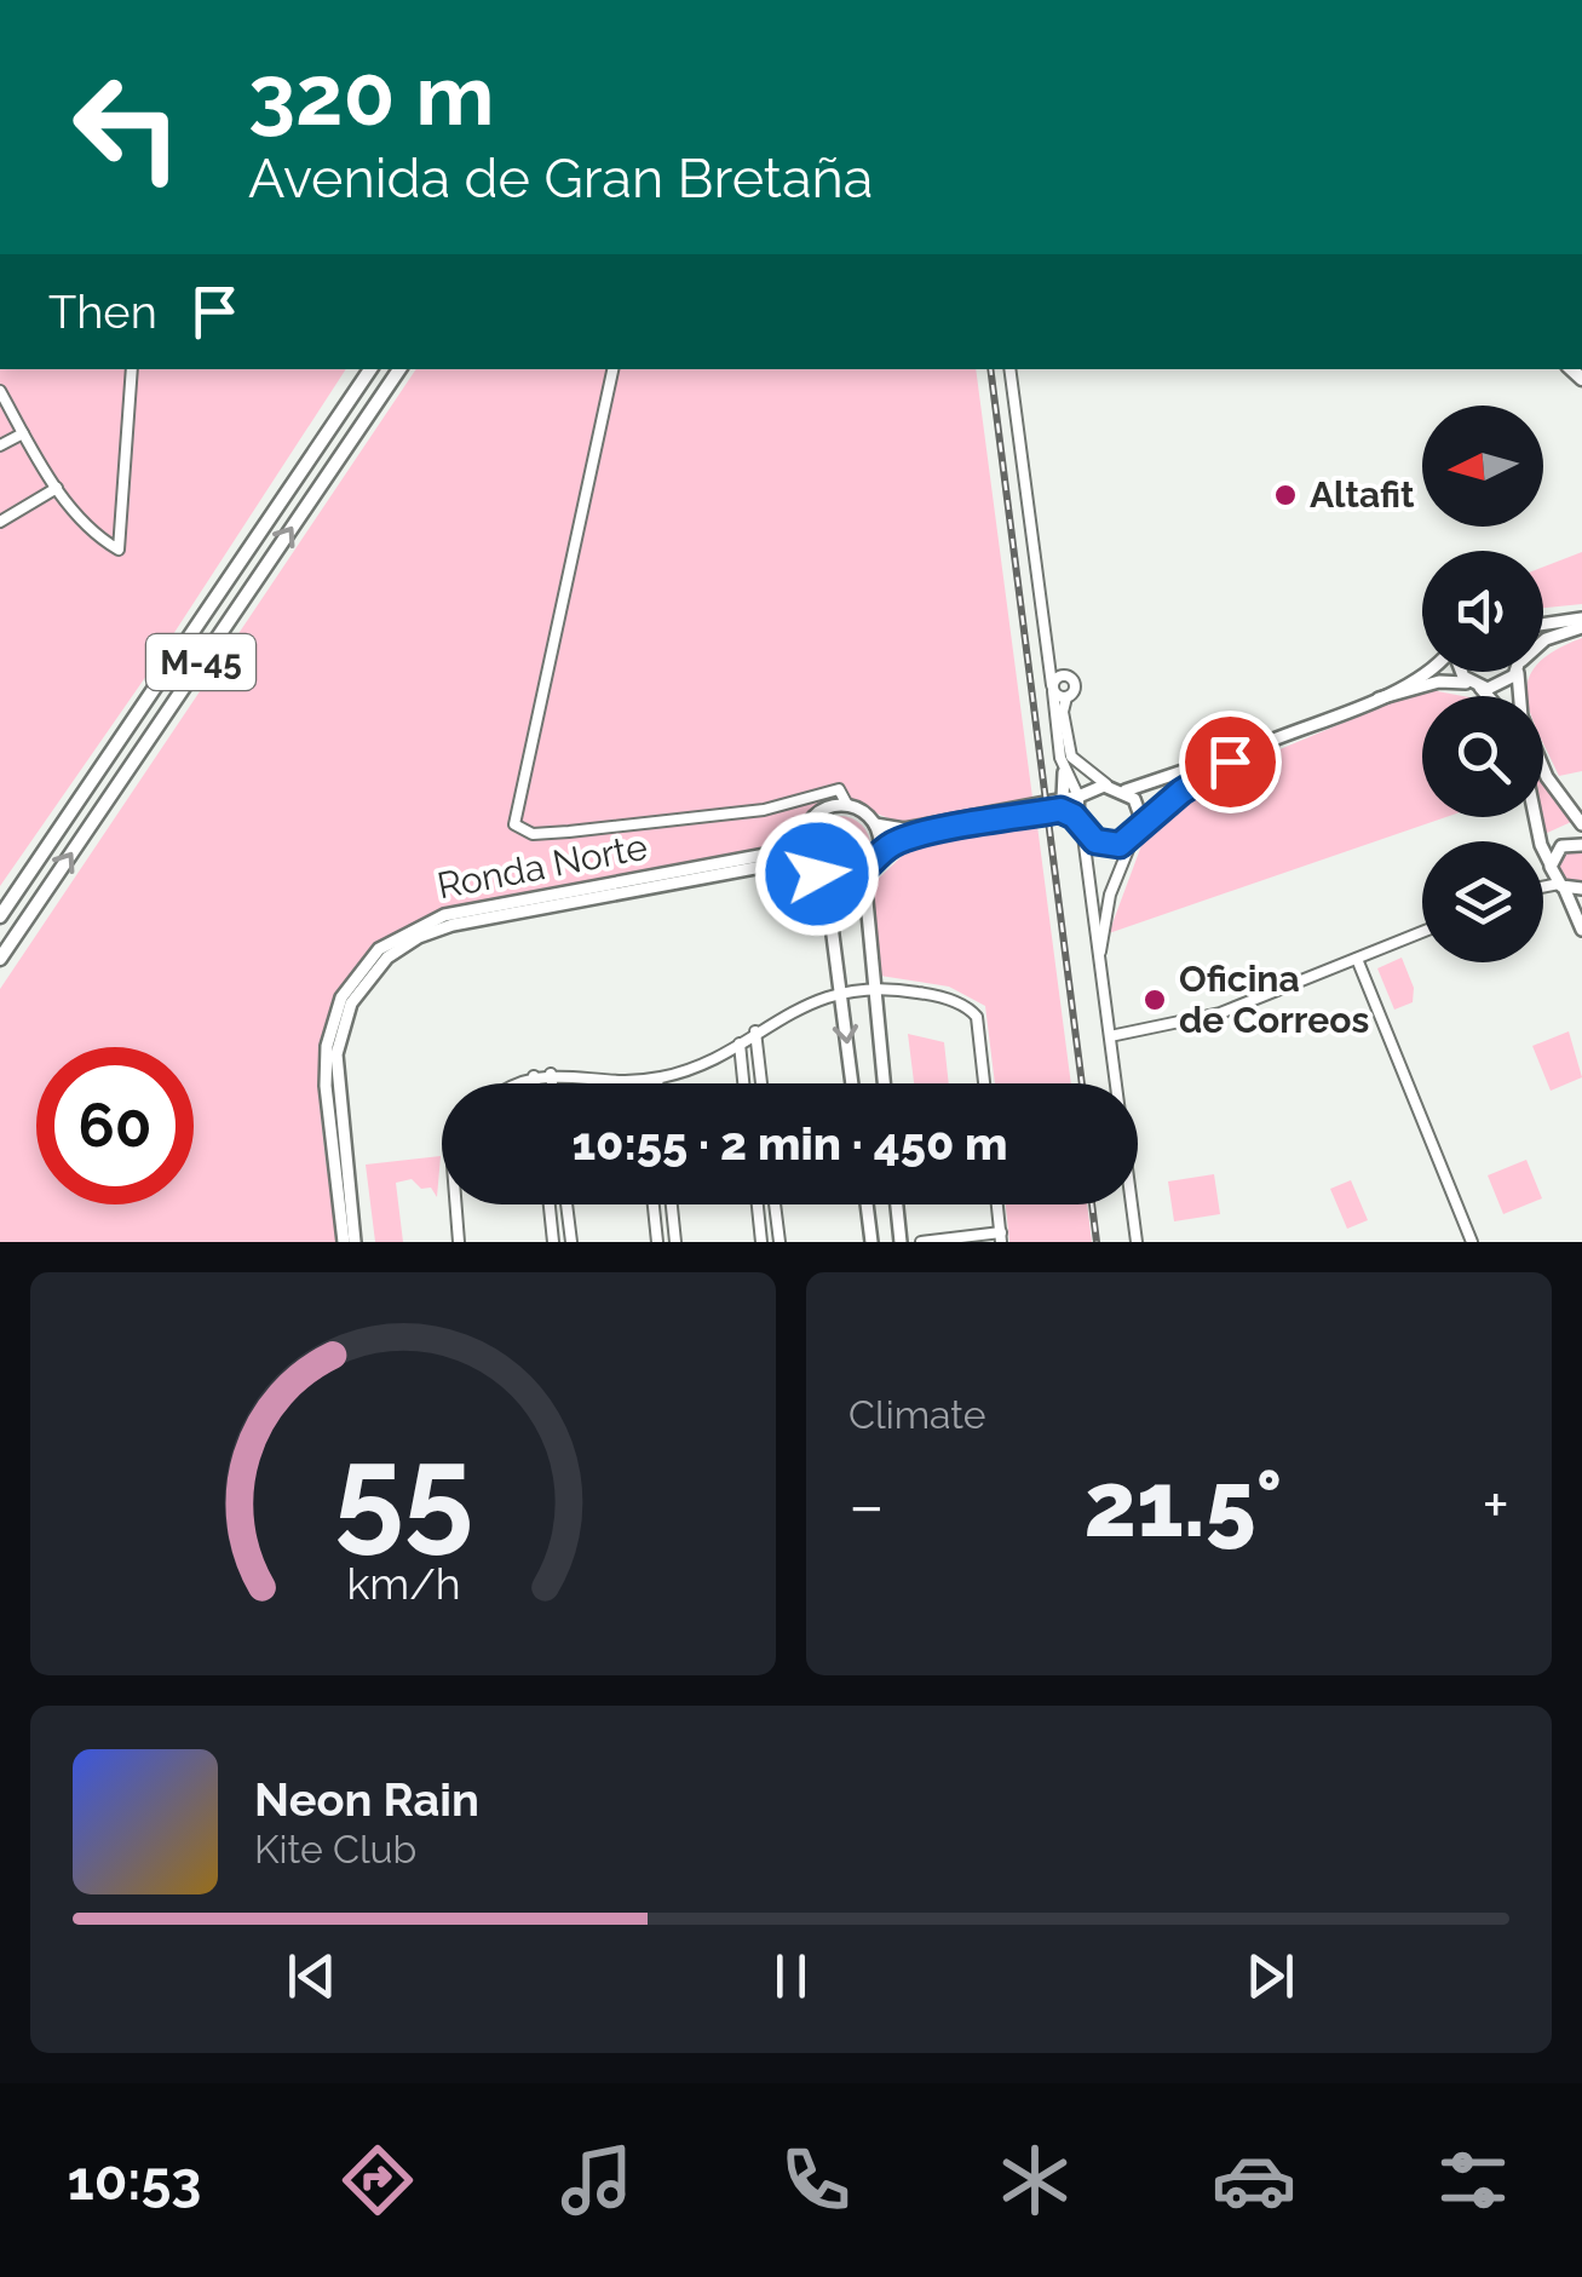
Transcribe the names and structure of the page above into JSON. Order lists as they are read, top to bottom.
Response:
{
  "streets": {
    "highway": ["M-45"],
    "main road": ["Ronda Norte"]
  },
  "places": ["Altafit", "Oficina de Correos"],
  "north": "left",
  "page": {
    "turn": ["320 m", "Avenida de Gran Bretaña"],
    "then": "Then",
    "limit": "60",
    "trip": "10:55 · 2 min · 450 m",
    "tile": "Climate",
    "heat": ["−", "21.5°", "+"],
    "song": ["Neon Rain", "Kite Club"],
    "tabs": "10:53",
    "gauge": ["55", "km/h"]
  }
}
